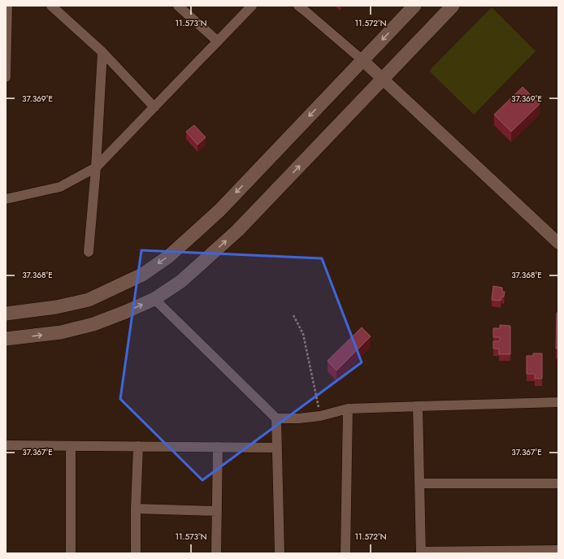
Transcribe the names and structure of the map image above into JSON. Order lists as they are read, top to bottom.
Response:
{
  "coordinates": [
    "11.573°N",
    "11.572°N",
    "37.369°E",
    "37.368°E",
    "37.367°E"
  ]
}
